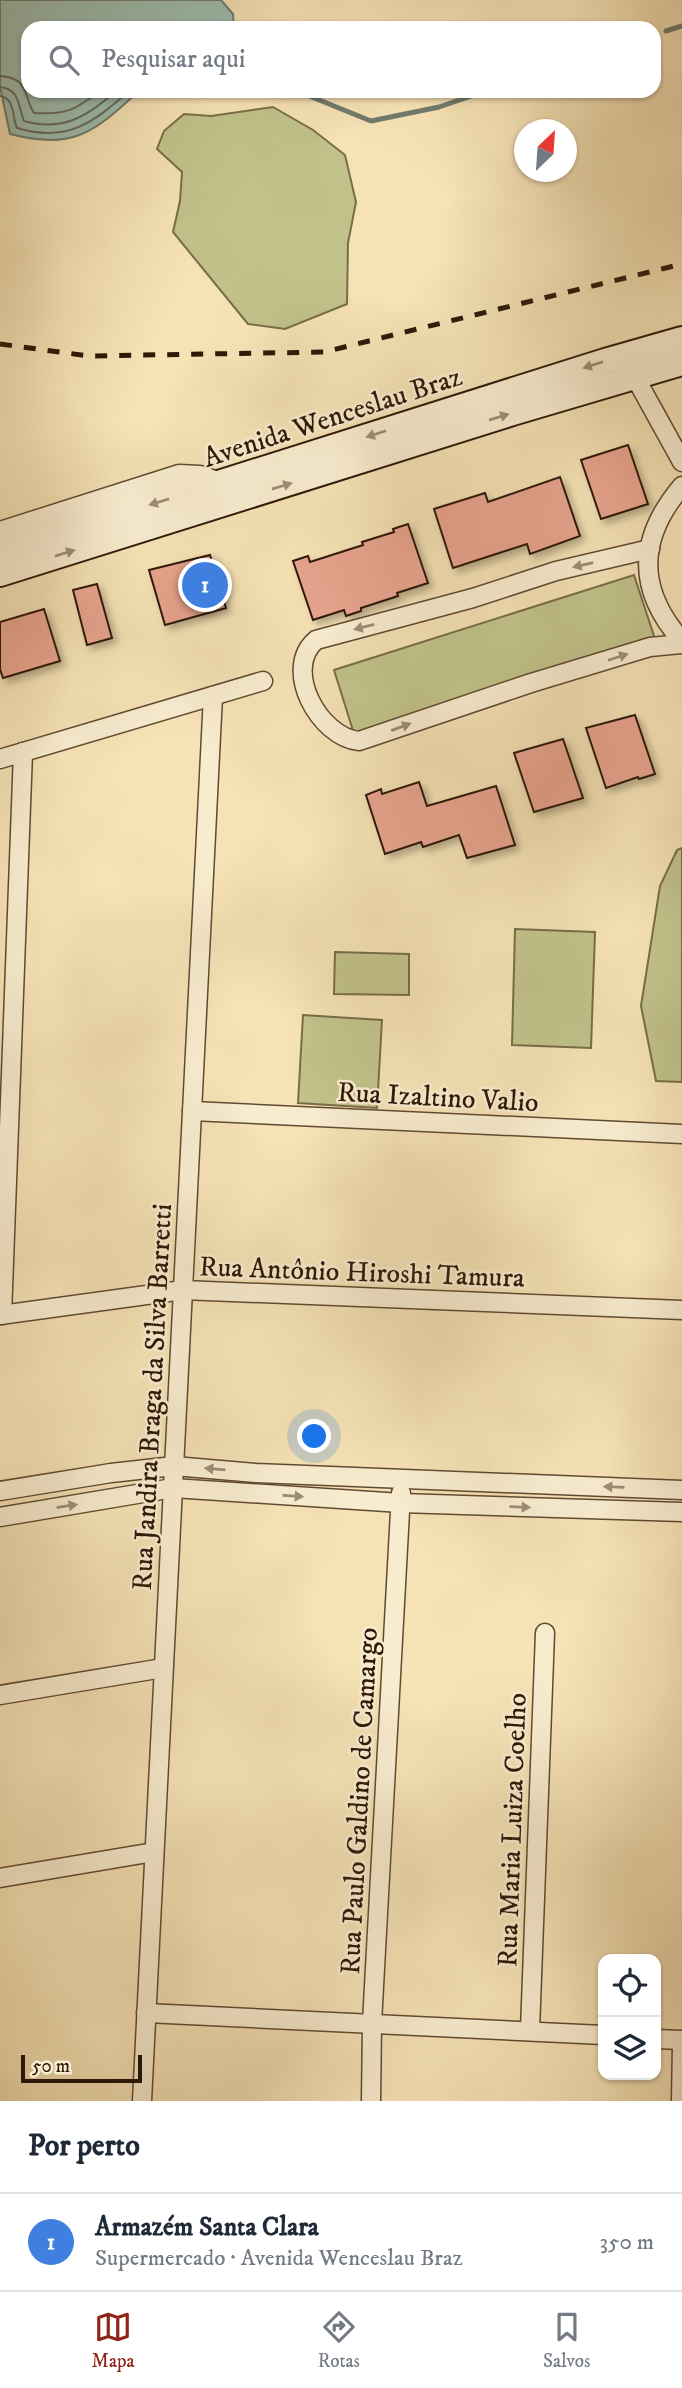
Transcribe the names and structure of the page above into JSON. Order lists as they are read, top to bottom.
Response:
{
  "streets": {
    "street": [
      "Avenida Wenceslau Braz",
      "Rua Izaltino Valio",
      "Rua Antônio Hiroshi Tamura",
      "Rua Jandira Braga da Silva Barretti",
      "Rua Paulo Galdino de Camargo",
      "Rua Maria Luiza Coelho"
    ]
  },
  "crossings": [
    ["Rua Izaltino Valio", "Rua Jandira Braga da Silva Barretti"],
    ["Rua Antônio Hiroshi Tamura", "Rua Jandira Braga da Silva Barretti"]
  ],
  "scale_bar": "50 m",
  "north": "top right",
  "page": {
    "search": "Pesquisar aqui",
    "pins": "1",
    "scale": "50 m",
    "heading": "Por perto",
    "list": [
      {
        "mark": "1",
        "name": "Armazém Santa Clara",
        "note": "Supermercado · Avenida Wenceslau Braz",
        "value": "350 m"
      }
    ],
    "nav": ["Mapa", "Rotas", "Salvos"]
  }
}
